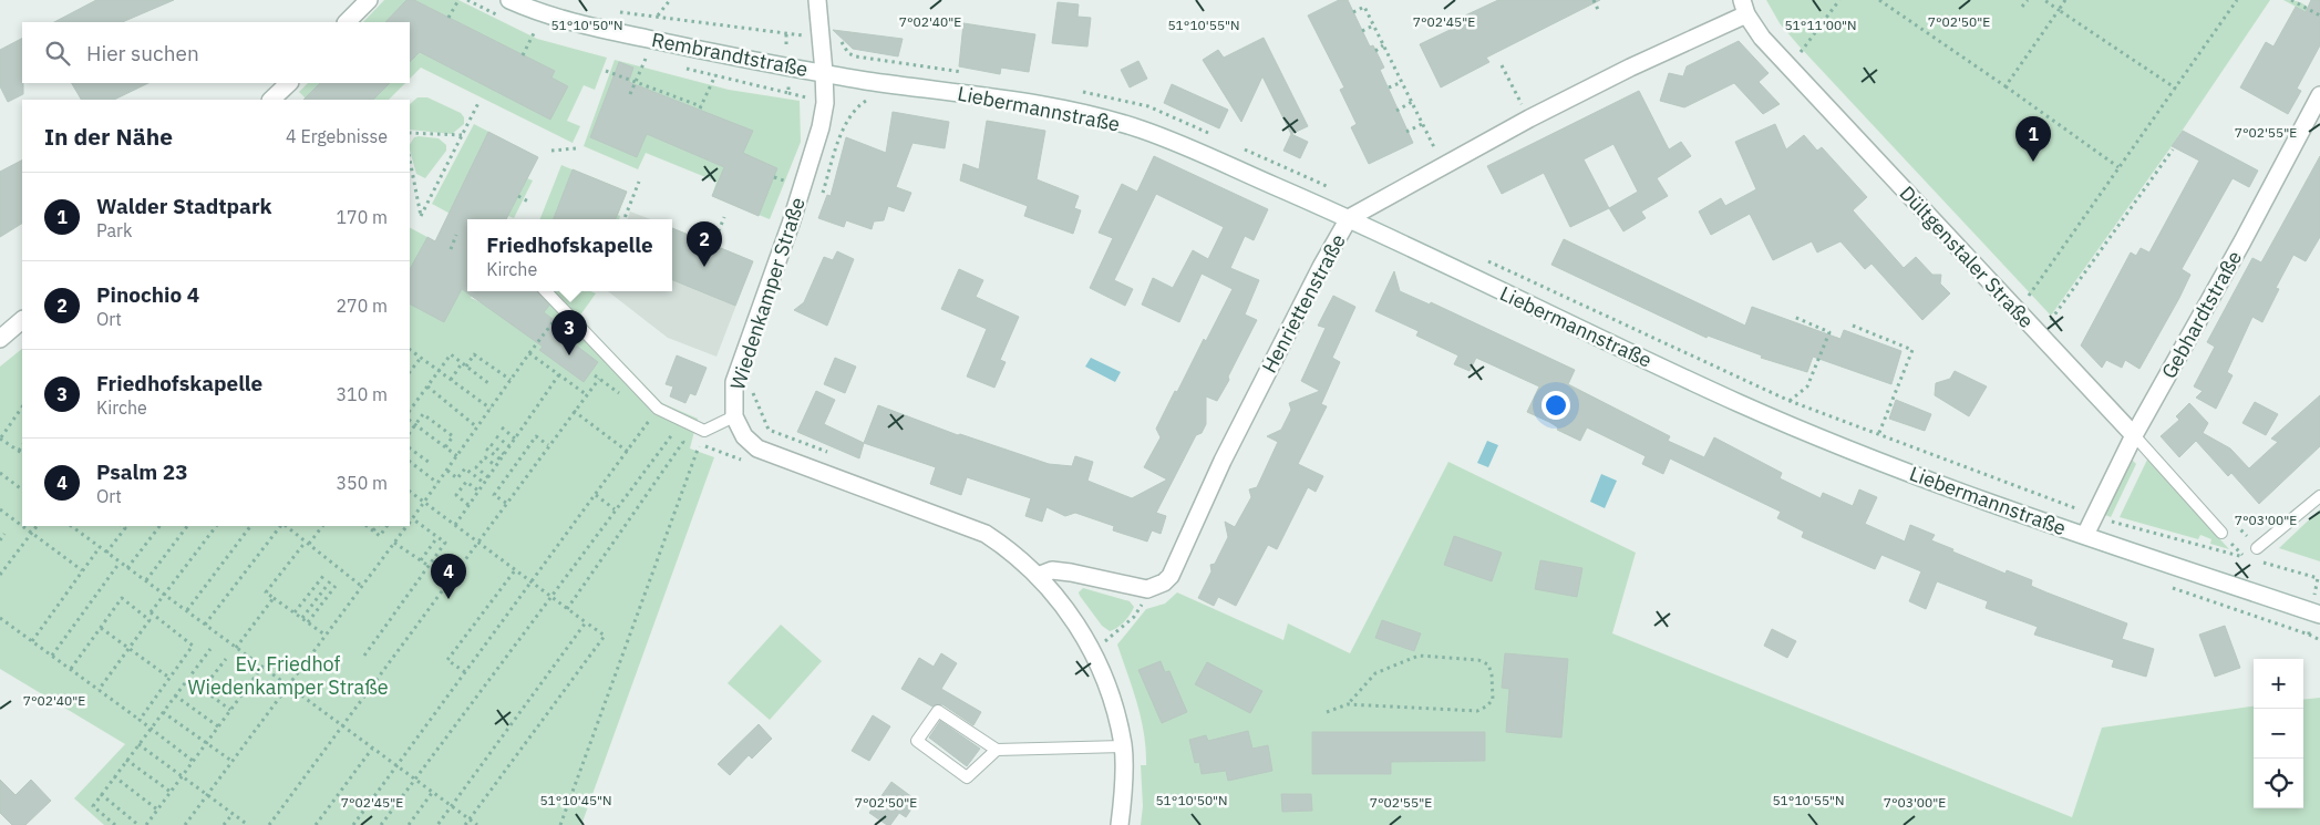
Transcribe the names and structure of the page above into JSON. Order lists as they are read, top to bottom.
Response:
{
  "streets": {
    "street": [
      "Rembrandtstraße",
      "Liebermannstraße",
      "Dültgenstaler Straße",
      "Wiedenkamper Straße",
      "Henriettenstraße",
      "Gebhardtstraße"
    ]
  },
  "crossings": [
    ["Rembrandtstraße", "Liebermannstraße"],
    ["Rembrandtstraße", "Wiedenkamper Straße"],
    ["Liebermannstraße", "Wiedenkamper Straße"],
    ["Liebermannstraße", "Henriettenstraße"],
    ["Liebermannstraße", "Gebhardtstraße"],
    ["Dültgenstaler Straße", "Henriettenstraße"],
    ["Dültgenstaler Straße", "Gebhardtstraße"],
    ["Wiedenkamper Straße", "Henriettenstraße"]
  ],
  "parks": ["Ev. Friedhof Wiedenkamper Straße"],
  "page": {
    "search": "Hier suchen",
    "heading": ["In der Nähe", "4 Ergebnisse"],
    "pins": [
      "1",
      "2",
      "3",
      "4"
    ],
    "list": [
      {
        "mark": "1",
        "name": "Walder Stadtpark",
        "note": "Park",
        "value": "170 m"
      },
      {
        "mark": "2",
        "name": "Pinochio 4",
        "note": "Ort",
        "value": "270 m"
      },
      {
        "mark": "3",
        "name": "Friedhofskapelle",
        "note": "Kirche",
        "value": "310 m"
      },
      {
        "mark": "4",
        "name": "Psalm 23",
        "note": "Ort",
        "value": "350 m"
      }
    ],
    "popup": ["Friedhofskapelle", "Kirche"],
    "map_buttons": ["+", "−"]
  },
  "coordinates": [
    "7°02'40\"E",
    "7°02'45\"E",
    "7°02'50\"E",
    "51°10'50\"N",
    "51°10'55\"N",
    "51°11'00\"N",
    "7°02'55\"E",
    "7°03'00\"E",
    "51°10'45\"N"
  ]
}
